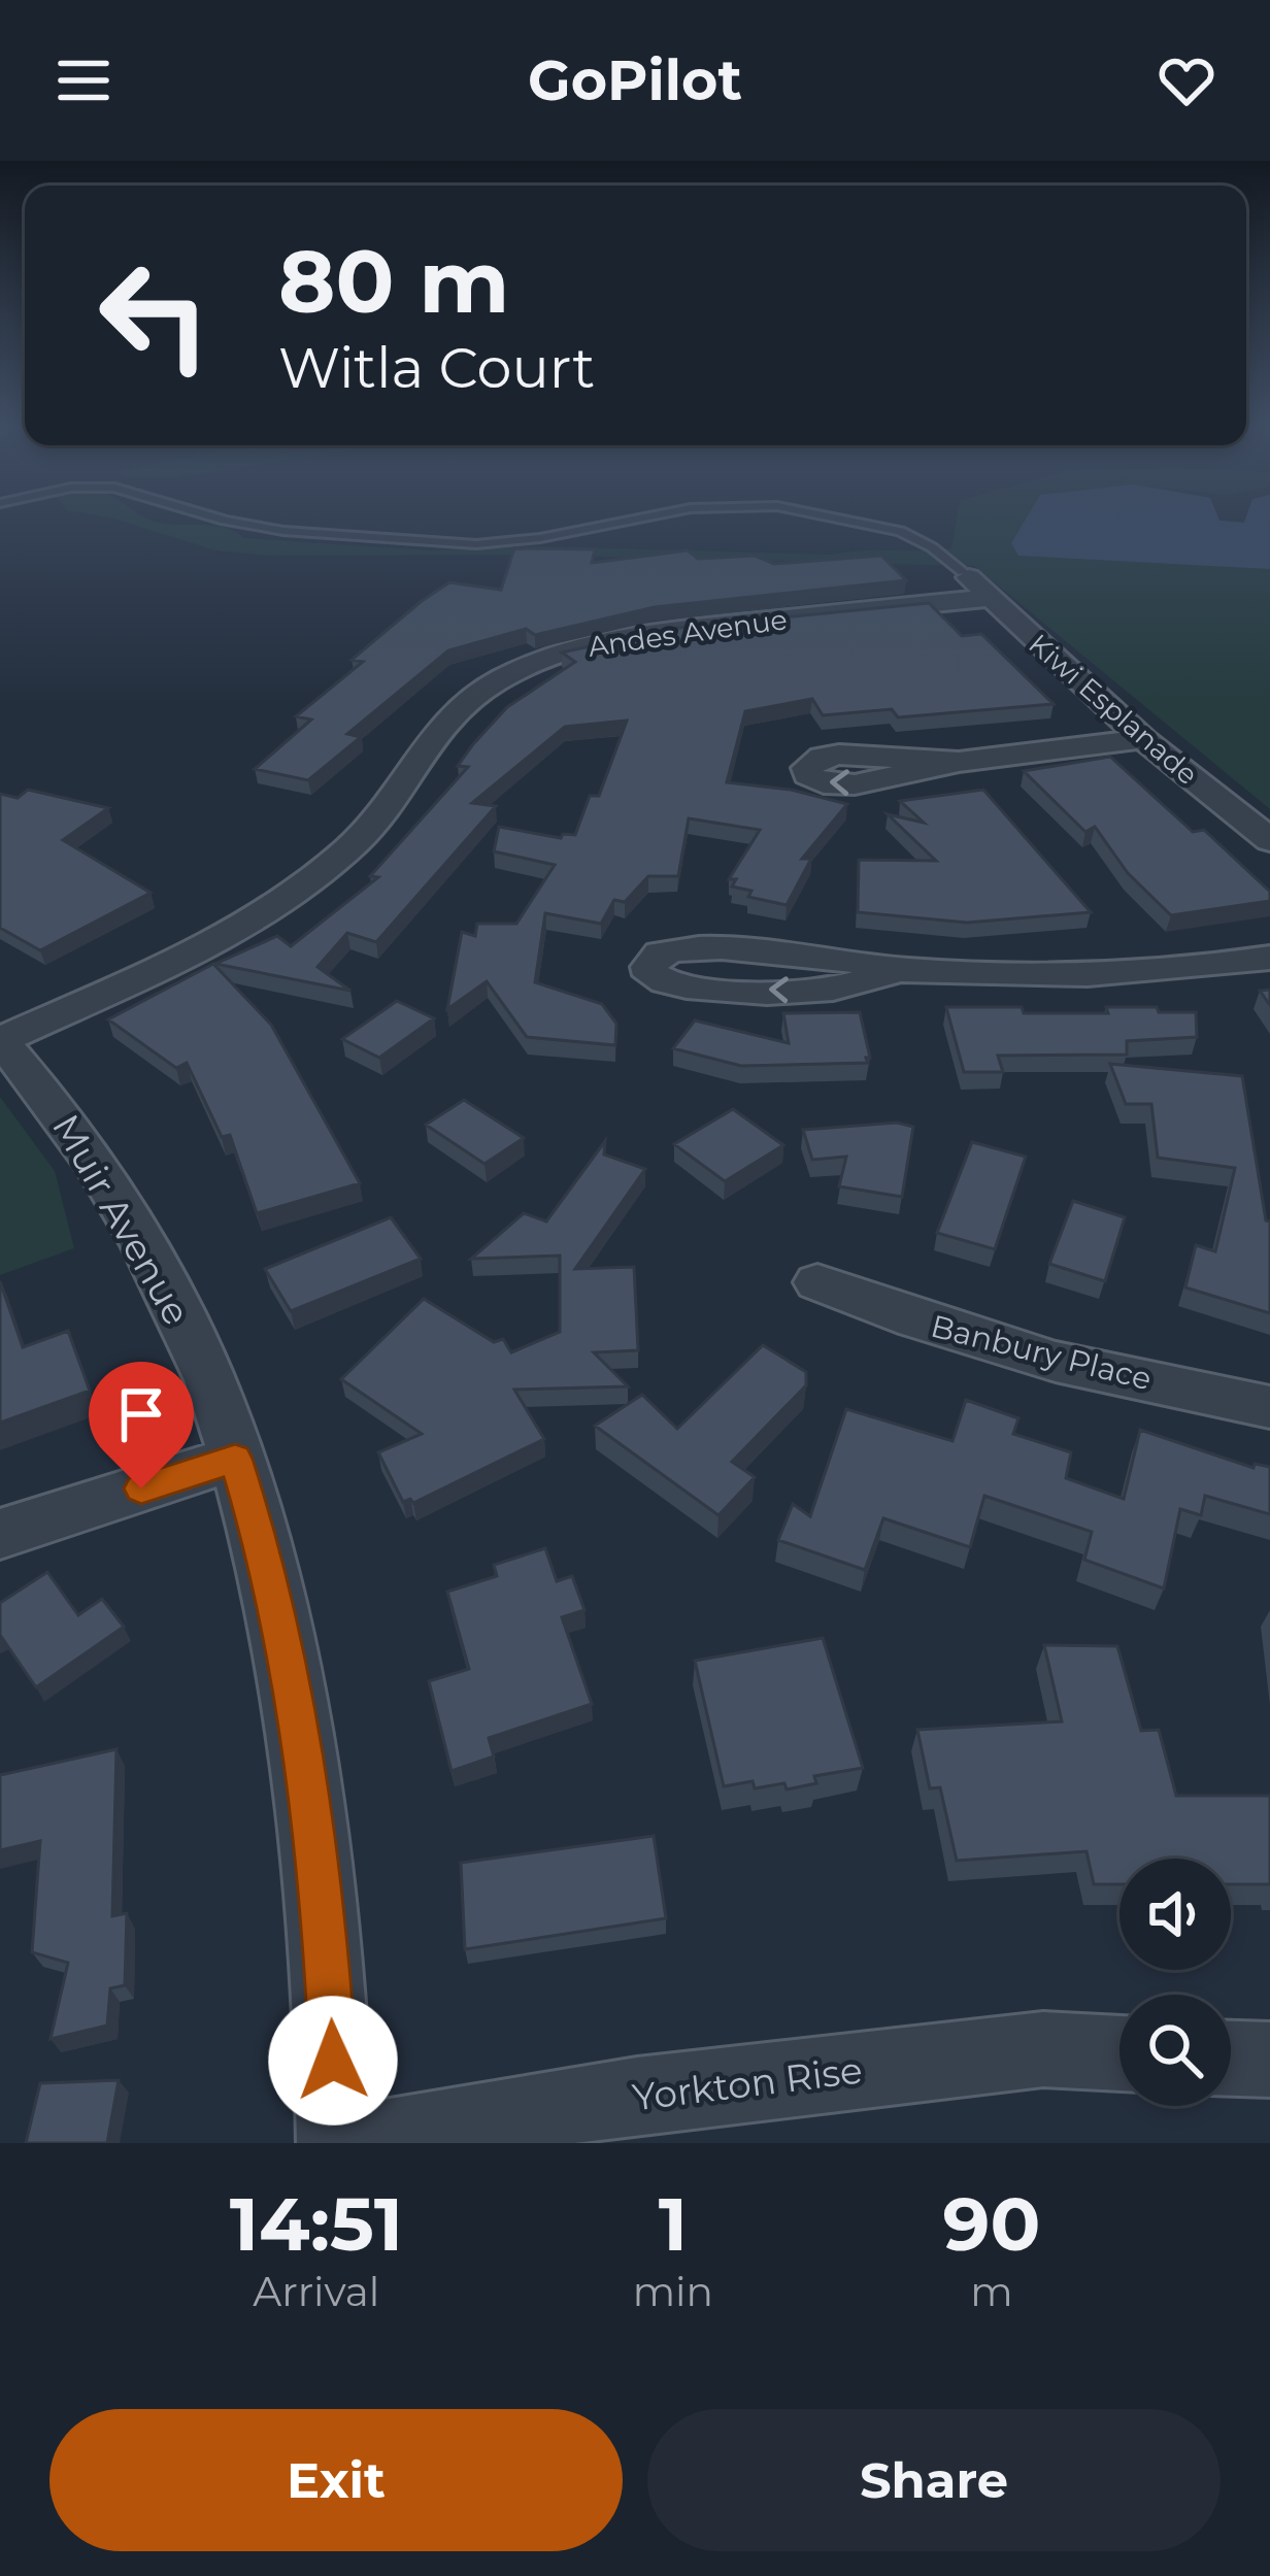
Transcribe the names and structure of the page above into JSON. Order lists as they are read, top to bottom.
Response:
{
  "streets": {
    "street": [
      "Andes Avenue",
      "Kiwi Esplanade",
      "Muir Avenue",
      "Banbury Place",
      "Yorkton Rise"
    ]
  },
  "crossings": [
    ["Andes Avenue", "Kiwi Esplanade"],
    ["Andes Avenue", "Muir Avenue"]
  ],
  "page": {
    "header": "GoPilot",
    "turn": ["80 m", "Witla Court"],
    "eta": [
      "14:51",
      "Arrival",
      "1",
      "min",
      "90",
      "m"
    ],
    "buttons": ["Exit", "Share"]
  }
}
